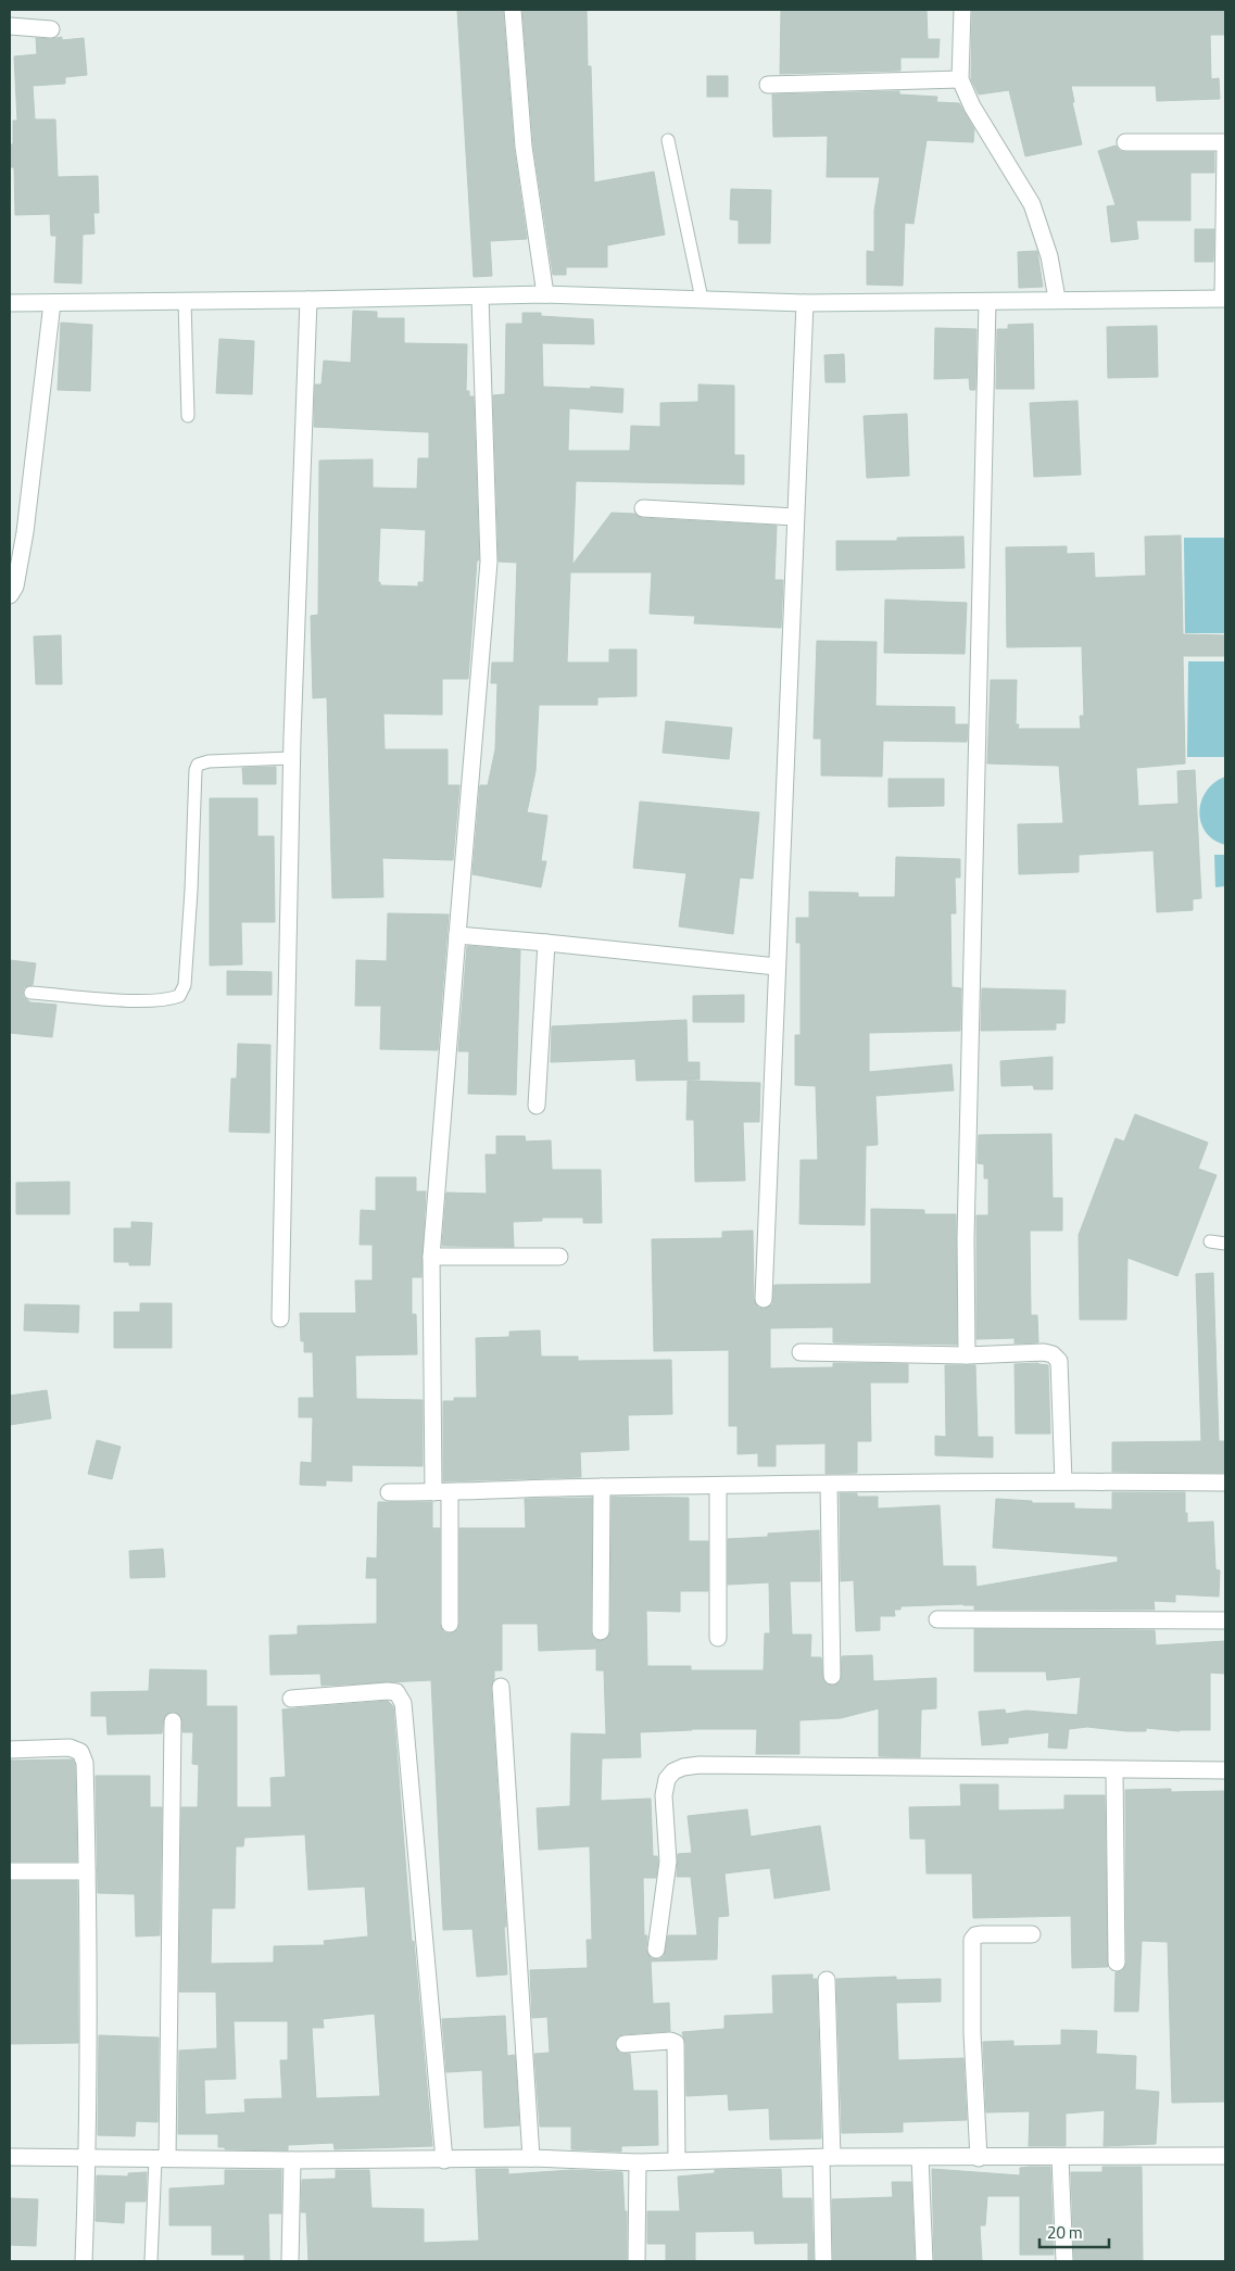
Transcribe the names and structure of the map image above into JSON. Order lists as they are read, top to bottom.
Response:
{
  "scale_bar": "20 m"
}
